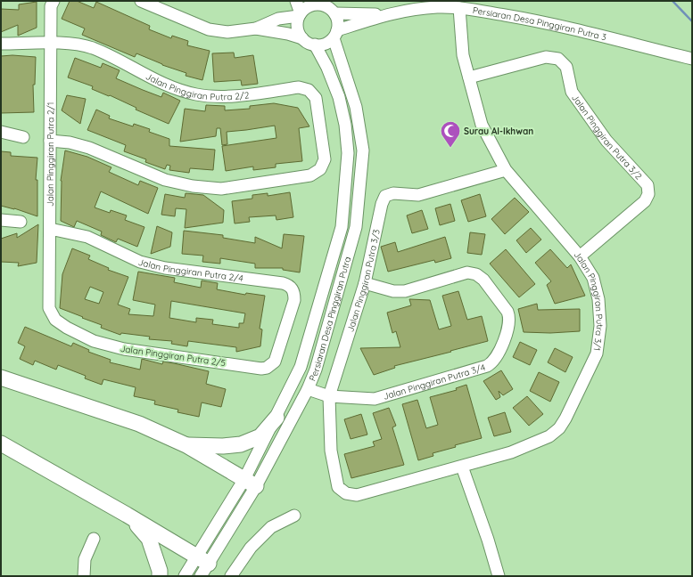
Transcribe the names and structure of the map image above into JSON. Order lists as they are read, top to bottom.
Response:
{
  "streets": {
    "street": [
      "Persiaran Desa Pinggiran Putra 3",
      "Jalan Pinggiran Putra 2/2",
      "Jalan Pinggiran Putra 3/2",
      "Jalan Pinggiran Putra 2/1",
      "Jalan Pinggiran Putra 2/4",
      "Jalan Pinggiran Putra 3/3",
      "Jalan Pinggiran Putra 3/1",
      "Persiaran Desa Pinggiran Putra",
      "Jalan Pinggiran Putra 2/5",
      "Jalan Pinggiran Putra 3/4"
    ]
  },
  "crossings": [
    ["Persiaran Desa Pinggiran Putra 3", "Jalan Pinggiran Putra 3/1"],
    ["Persiaran Desa Pinggiran Putra 3", "Persiaran Desa Pinggiran Putra"],
    ["Jalan Pinggiran Putra 2/2", "Jalan Pinggiran Putra 2/1"],
    ["Jalan Pinggiran Putra 3/2", "Jalan Pinggiran Putra 3/1"],
    ["Jalan Pinggiran Putra 2/1", "Jalan Pinggiran Putra 2/4"],
    ["Jalan Pinggiran Putra 2/1", "Jalan Pinggiran Putra 2/5"],
    ["Jalan Pinggiran Putra 2/4", "Jalan Pinggiran Putra 2/5"],
    ["Jalan Pinggiran Putra 3/3", "Jalan Pinggiran Putra 3/1"],
    ["Jalan Pinggiran Putra 3/3", "Jalan Pinggiran Putra 3/4"],
    ["Persiaran Desa Pinggiran Putra", "Jalan Pinggiran Putra 3/4"]
  ],
  "places": {
    "mosque": ["Surau Al-Ikhwan"]
  }
}
